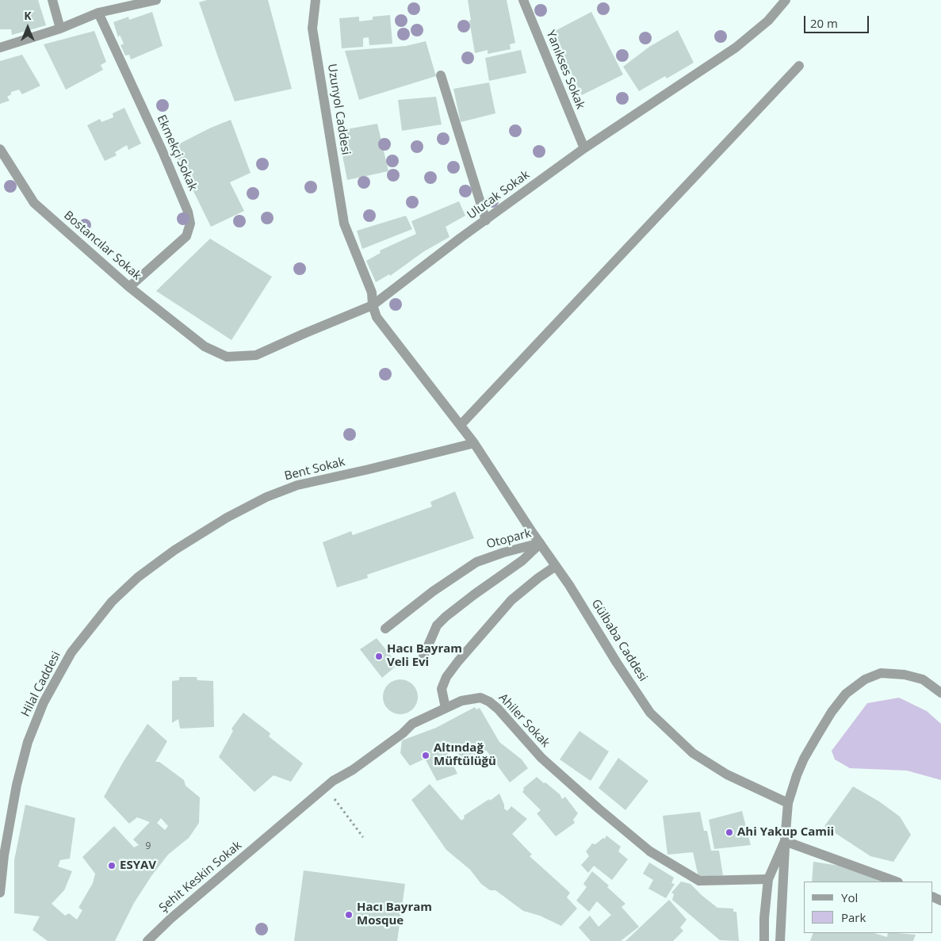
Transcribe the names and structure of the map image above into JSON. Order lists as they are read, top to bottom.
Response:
{
  "streets": {
    "street": [
      "Yanıkses Sokak",
      "Uzunyol Caddesi",
      "Ekmekçi Sokak",
      "Ulucak Sokak",
      "Bostancılar Sokak",
      "Bent Sokak",
      "Otopark",
      "Gülbaba Caddesi",
      "Hilal Caddesi",
      "Ahiler Sokak",
      "Şehit Keskin Sokak"
    ]
  },
  "crossings": [
    ["Yanıkses Sokak", "Ulucak Sokak"],
    ["Uzunyol Caddesi", "Ulucak Sokak"],
    ["Uzunyol Caddesi", "Gülbaba Caddesi"],
    ["Ekmekçi Sokak", "Bostancılar Sokak"],
    ["Ulucak Sokak", "Bostancılar Sokak"],
    ["Ulucak Sokak", "Gülbaba Caddesi"],
    ["Bent Sokak", "Gülbaba Caddesi"],
    ["Bent Sokak", "Hilal Caddesi"],
    ["Otopark", "Gülbaba Caddesi"],
    ["Ahiler Sokak", "Şehit Keskin Sokak"]
  ],
  "places": [
    "Hacı Bayram Veli Evi",
    "Altındağ Müftülüğü",
    "Ahi Yakup Camii",
    "ESYAV",
    "Hacı Bayram Mosque"
  ],
  "house_numbers": ["9"],
  "legend": ["Yol", "Park"],
  "scale_bar": "20 m",
  "north": "top"
}
